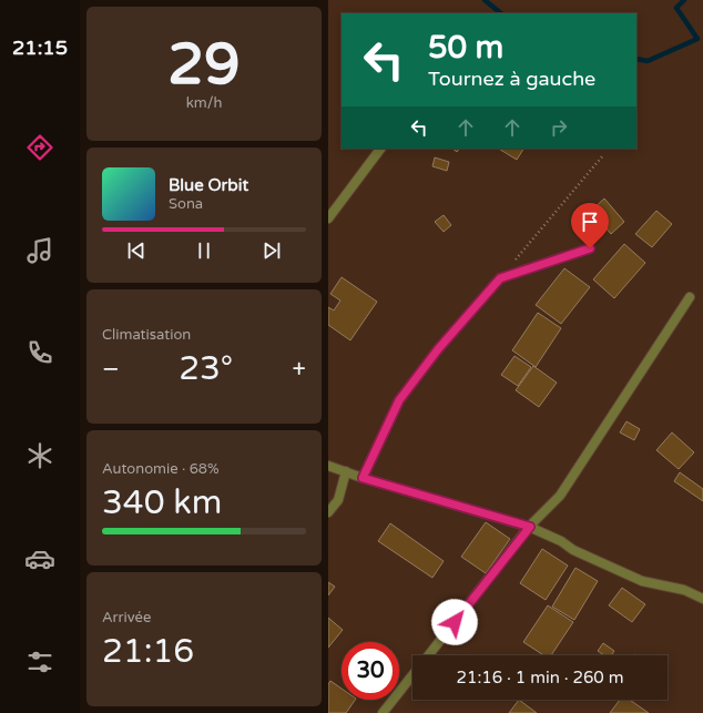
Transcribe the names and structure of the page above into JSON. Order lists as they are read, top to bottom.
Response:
{
  "page": {
    "tabs": "21:15",
    "tile": [
      ["29", "km/h"],
      "Climatisation",
      ["Autonomie · 68%", "340 km"],
      ["Arrivée", "21:16"]
    ],
    "turn": ["50 m", "Tournez à gauche"],
    "song": ["Blue Orbit", "Sona"],
    "heat": ["−", "23°", "+"],
    "limit": "30",
    "trip": "21:16 · 1 min · 260 m"
  }
}
